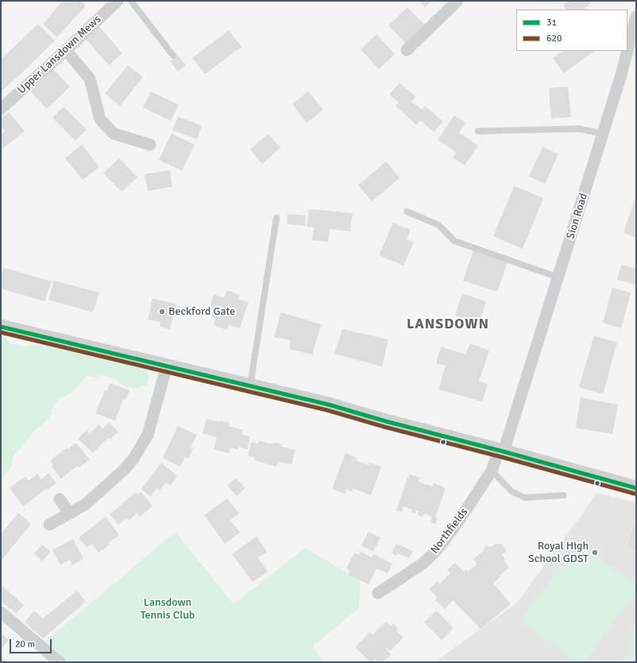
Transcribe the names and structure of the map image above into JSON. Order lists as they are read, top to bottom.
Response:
{
  "streets": {
    "street": ["Upper Lansdown Mews", "Sion Road", "Northfields"]
  },
  "crossings": [
    ["Sion Road", "Northfields"]
  ],
  "districts": ["LANSDOWN"],
  "parks": ["Lansdown Tennis Club"],
  "places": ["Beckford Gate", "Royal High School GDST"],
  "lines": ["transit line 31", "transit line 620"],
  "legend": ["31", "620"],
  "scale_bar": "20 m"
}
